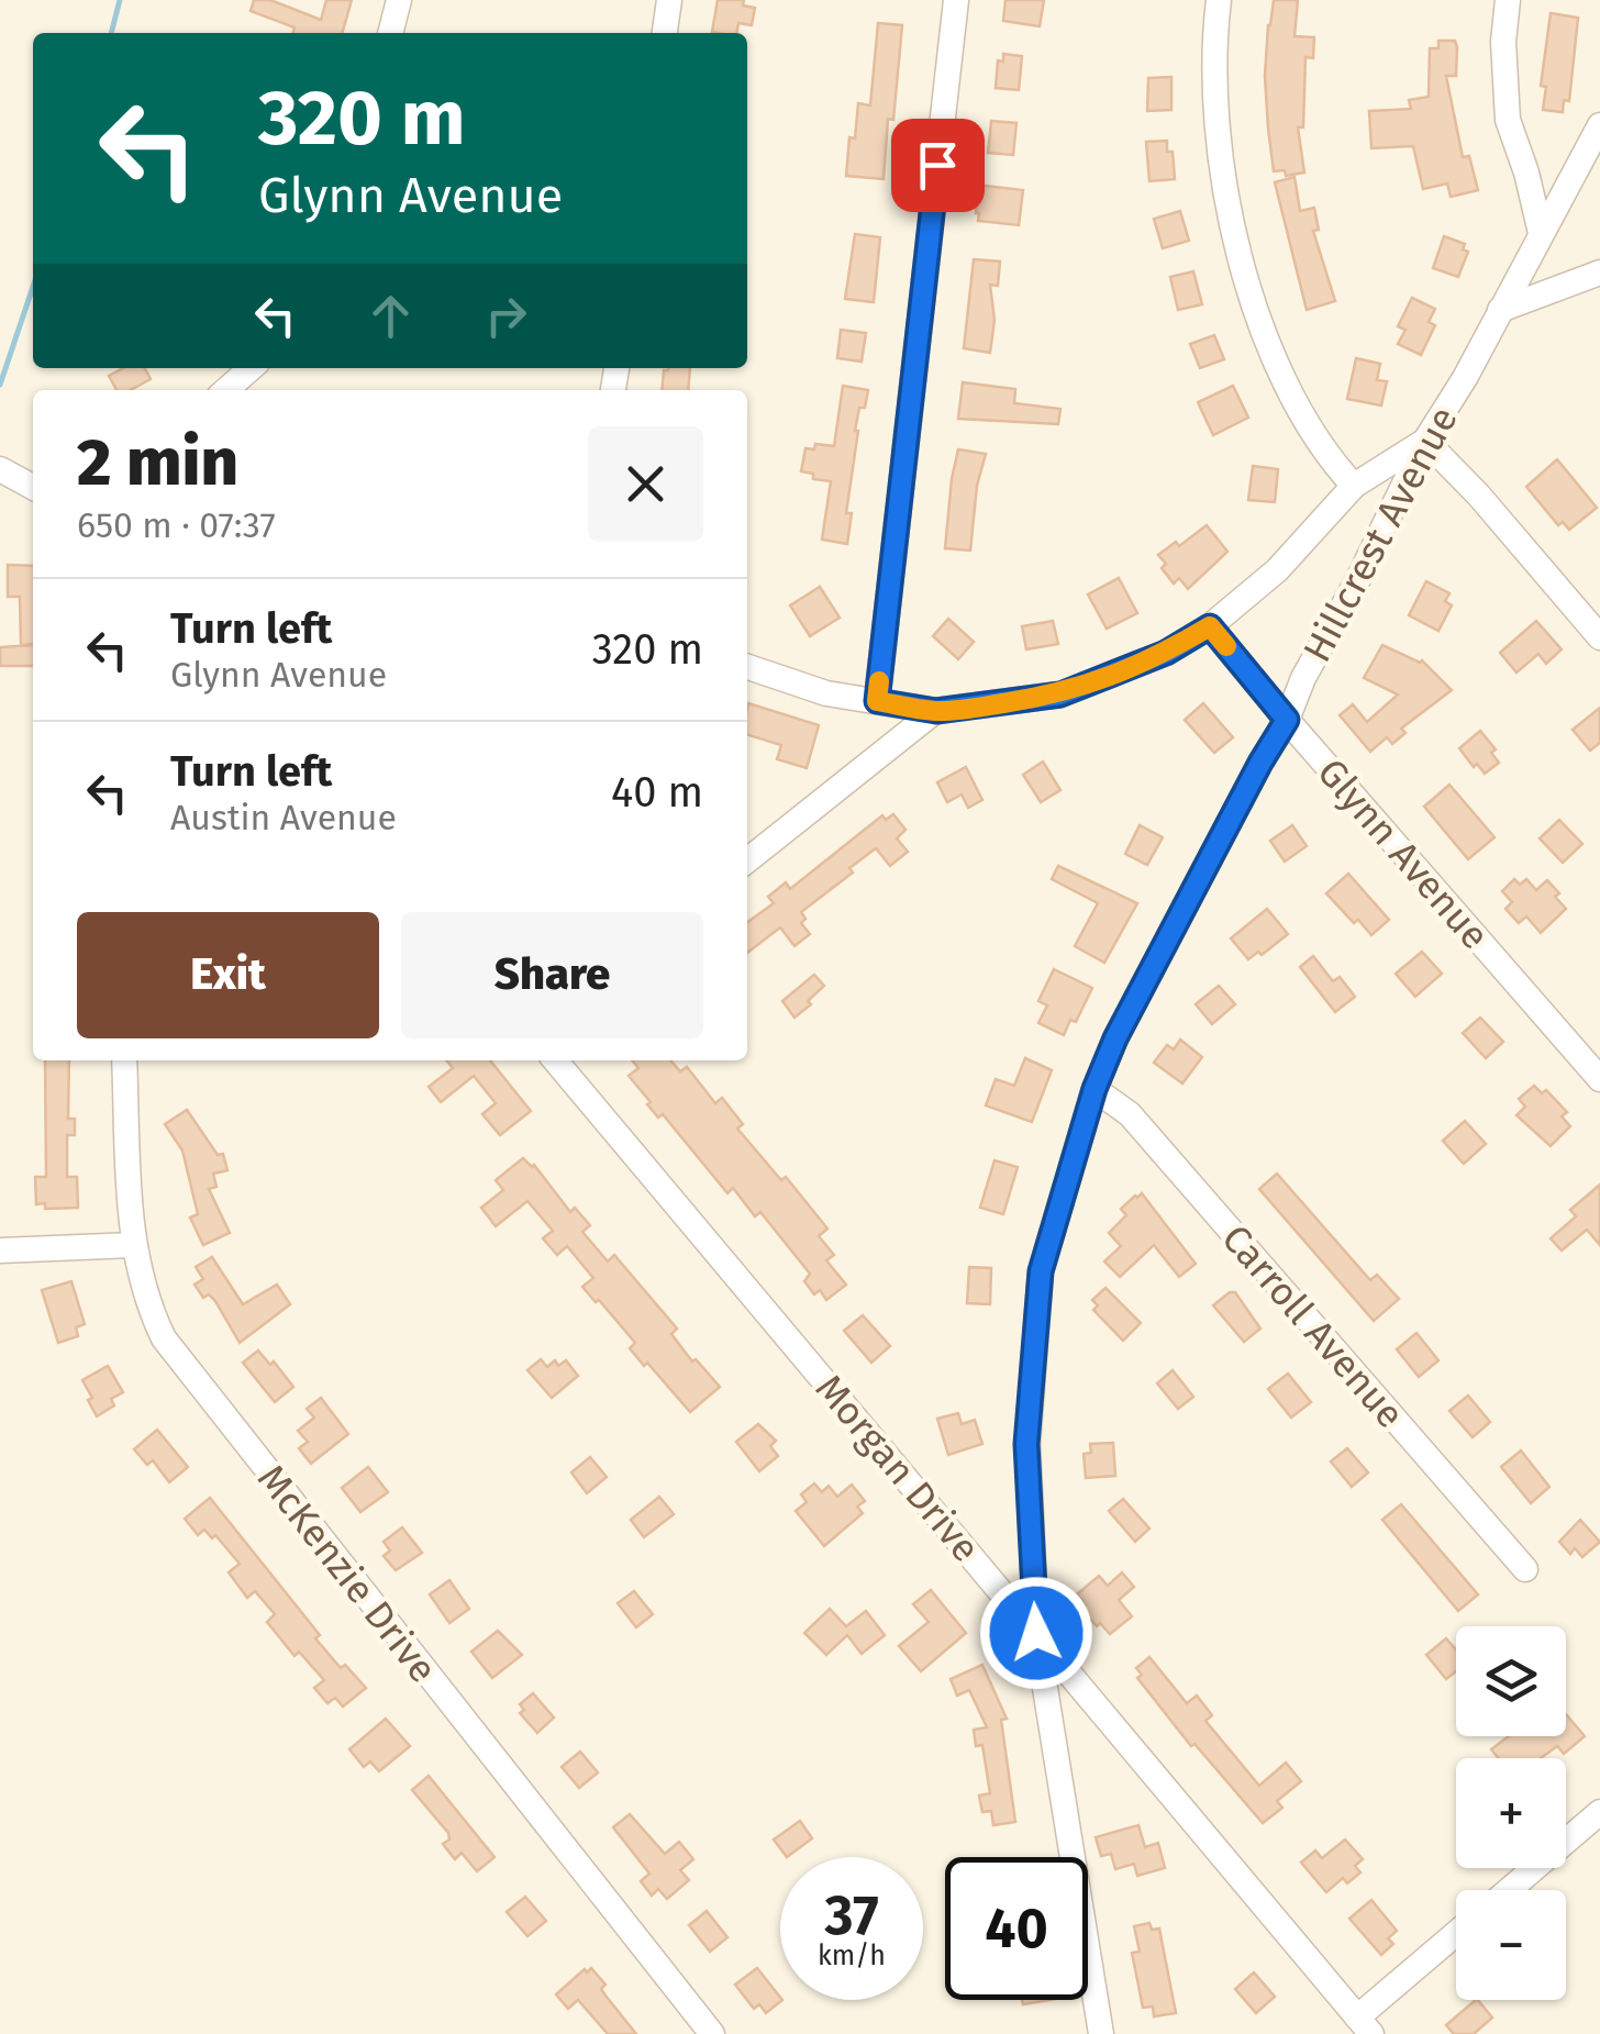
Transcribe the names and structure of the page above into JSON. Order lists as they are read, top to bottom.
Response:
{
  "streets": {
    "street": [
      "Hillcrest Avenue",
      "Glynn Avenue",
      "Carroll Avenue",
      "Morgan Drive",
      "McKenzie Drive"
    ]
  },
  "crossings": [
    ["Hillcrest Avenue", "Glynn Avenue"],
    ["Hillcrest Avenue", "Carroll Avenue"],
    ["Hillcrest Avenue", "Morgan Drive"]
  ],
  "page": {
    "turn": ["320 m", "Glynn Avenue"],
    "heading": ["2 min", "650 m · 07:37"],
    "list": [
      {
        "name": "Turn left",
        "note": "Glynn Avenue",
        "value": "320 m"
      },
      {
        "name": "Turn left",
        "note": "Austin Avenue",
        "value": "40 m"
      }
    ],
    "buttons": ["Exit", "Share"],
    "map_buttons": ["+", "−"],
    "speed": "37 km/h",
    "limit": "40"
  }
}
